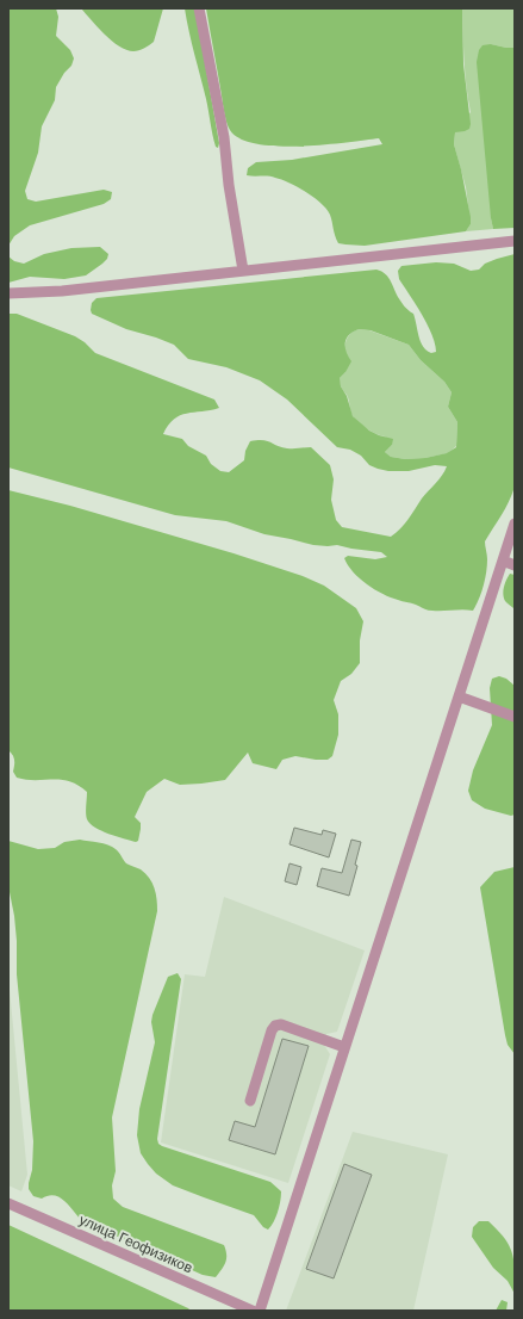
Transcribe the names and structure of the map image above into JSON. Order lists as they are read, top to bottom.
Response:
{
  "streets": {
    "street": ["улица Геофизиков"]
  }
}
